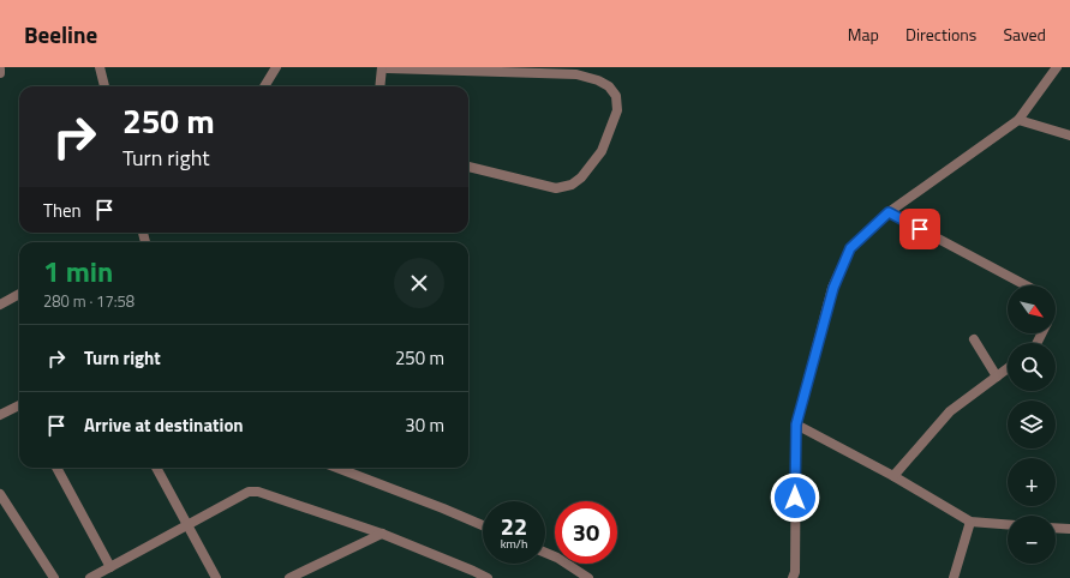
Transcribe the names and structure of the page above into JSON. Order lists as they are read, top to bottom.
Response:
{
  "north": "bottom right",
  "page": {
    "header": "Beeline",
    "nav": ["Map", "Directions", "Saved"],
    "turn": ["250 m", "Turn right"],
    "then": "Then",
    "heading": ["1 min", "280 m · 17:58"],
    "map_buttons": ["+", "−"],
    "list": [
      {
        "name": "Turn right",
        "value": "250 m"
      },
      {
        "name": "Arrive at destination",
        "value": "30 m"
      }
    ],
    "speed": "22 km/h",
    "limit": "30"
  }
}
